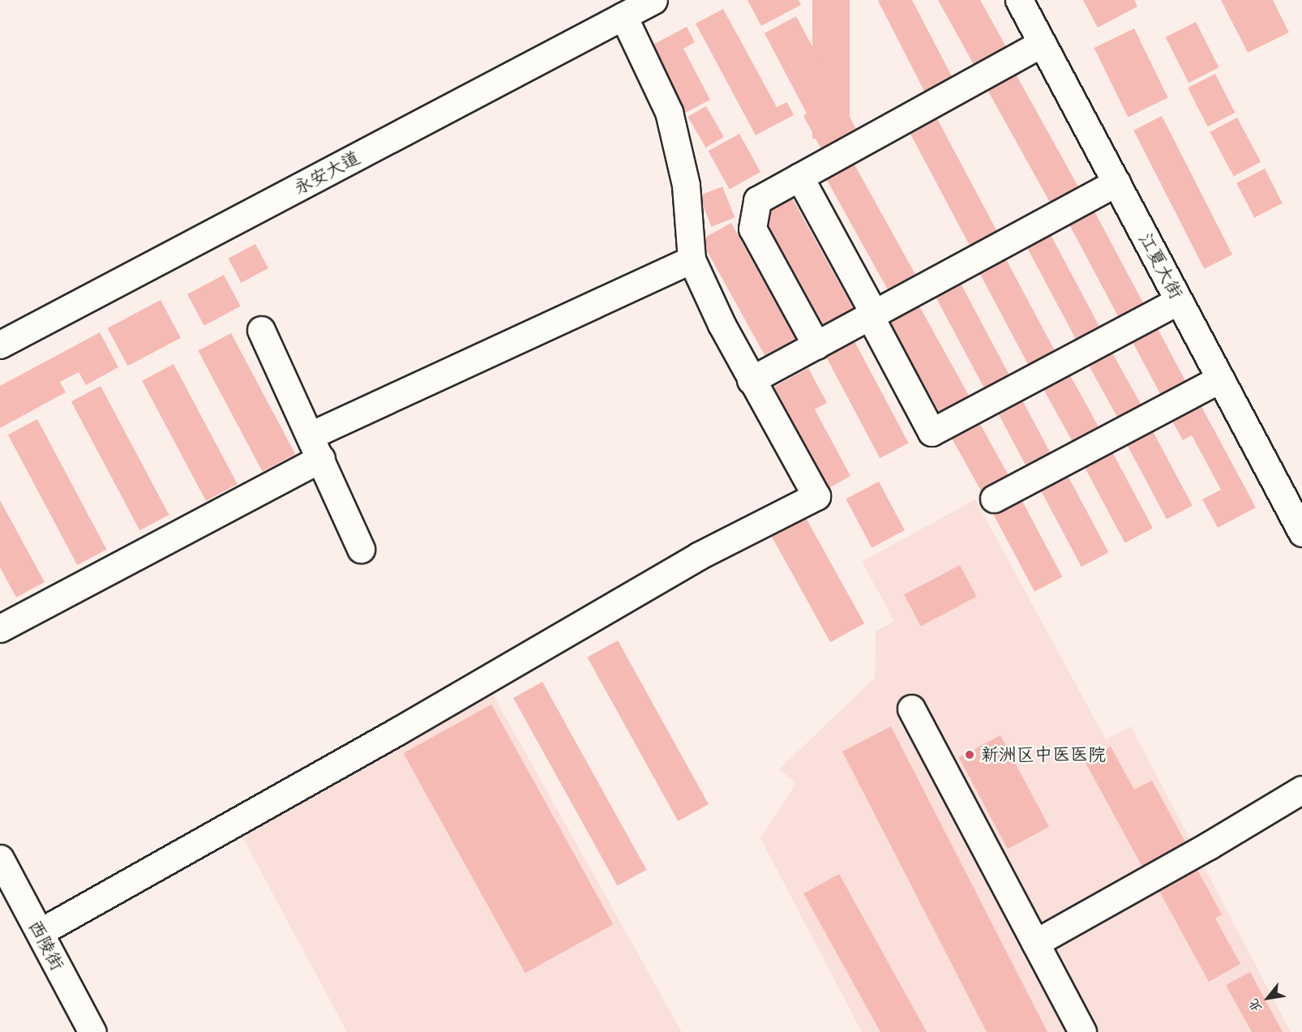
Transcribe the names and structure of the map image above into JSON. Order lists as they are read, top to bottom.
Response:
{
  "streets": {
    "street": ["永安大道", "江夏大街", "西陵街"]
  },
  "places": ["新洲区中医医院"],
  "north": "bottom left"
}
